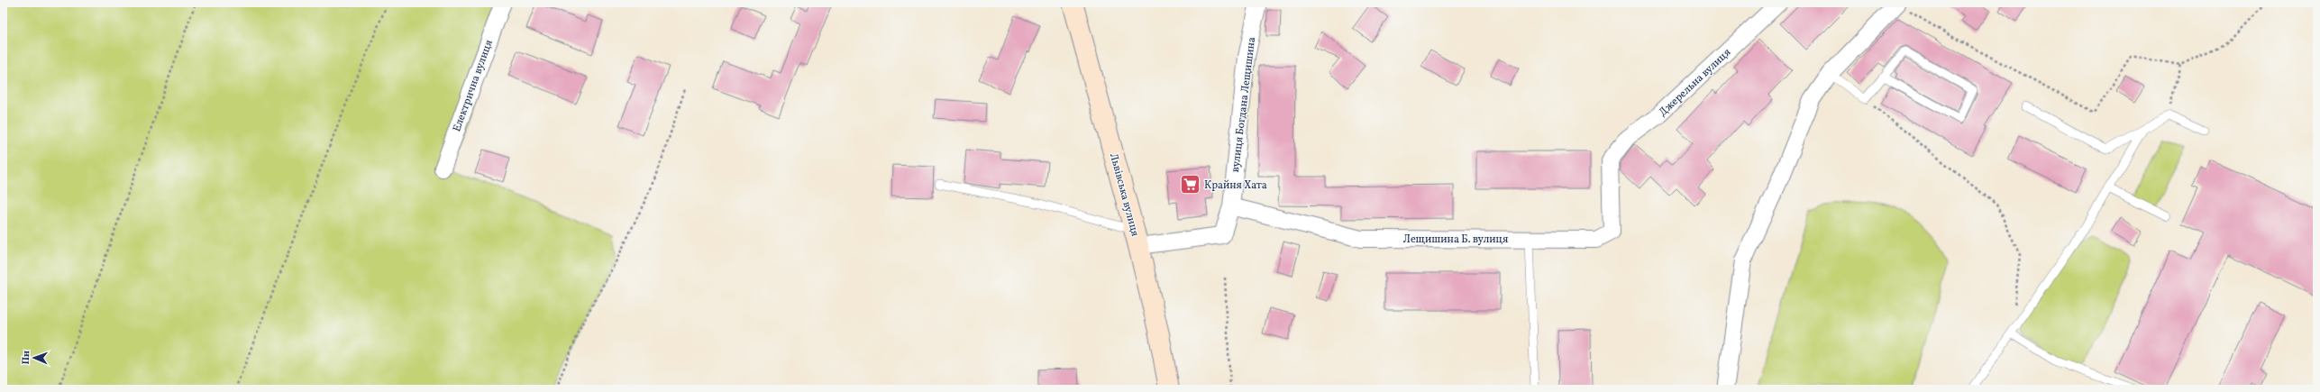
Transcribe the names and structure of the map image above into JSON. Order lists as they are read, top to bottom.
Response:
{
  "streets": {
    "main road": ["Львівська вулиця"],
    "street": [
      "Джерельна вулиця",
      "Електрична вулиця",
      "вулиця Богдана Лещишина",
      "Лещишина Б. вулиця"
    ]
  },
  "crossings": [
    ["Джерельна вулиця", "Лещишина Б. вулиця"],
    ["вулиця Богдана Лещишина", "Лещишина Б. вулиця"]
  ],
  "places": {
    "supermarket": ["Крайня Хата"]
  },
  "north": "left"
}
